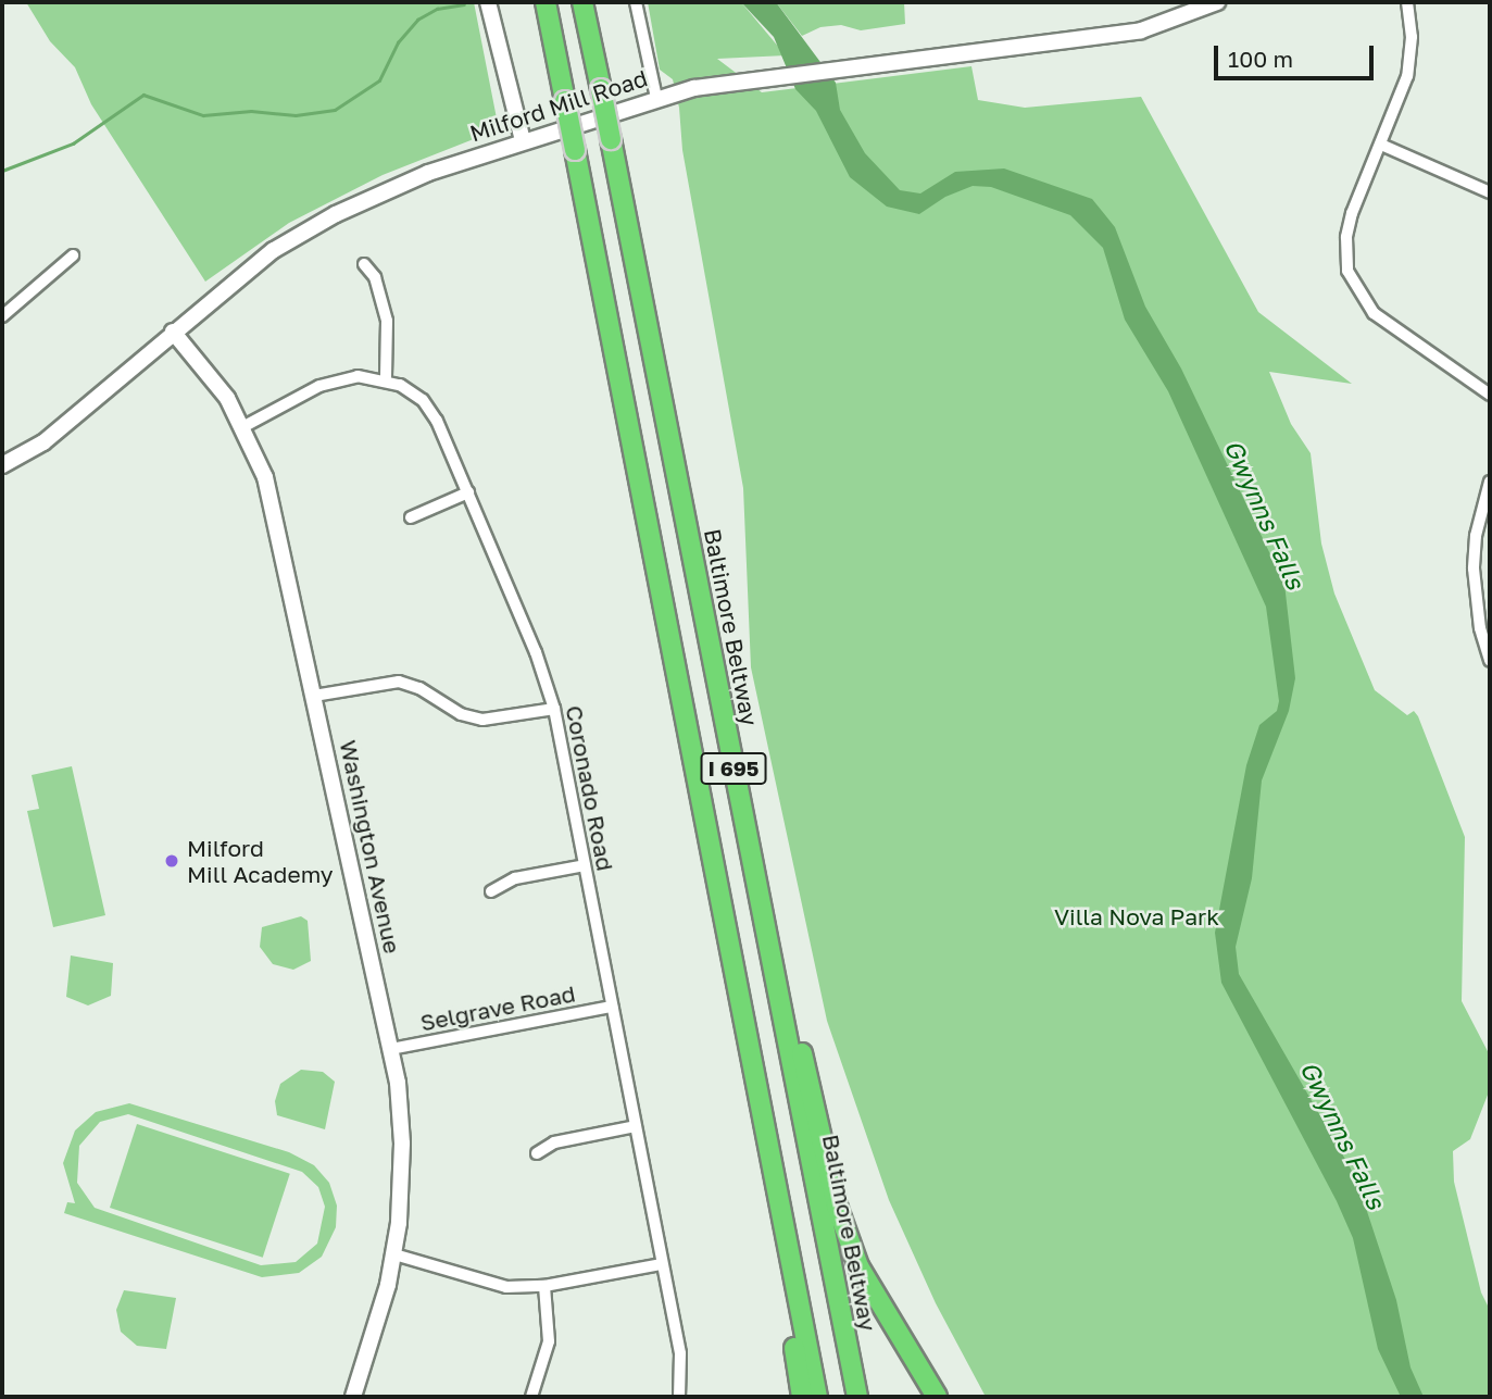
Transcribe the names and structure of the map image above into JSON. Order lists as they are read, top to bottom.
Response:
{
  "streets": {
    "highway": ["Baltimore Beltway", "I 695"],
    "main road": ["Milford Mill Road", "Washington Avenue"],
    "street": ["Coronado Road", "Selgrave Road"]
  },
  "crossings": [
    ["Milford Mill Road", "Washington Avenue"],
    ["Coronado Road", "Washington Avenue"],
    ["Coronado Road", "Selgrave Road"],
    ["Washington Avenue", "Selgrave Road"]
  ],
  "water": ["Gwynns Falls"],
  "parks": ["Villa Nova Park"],
  "places": ["Milford Mill Academy"],
  "scale_bar": "100 m"
}
